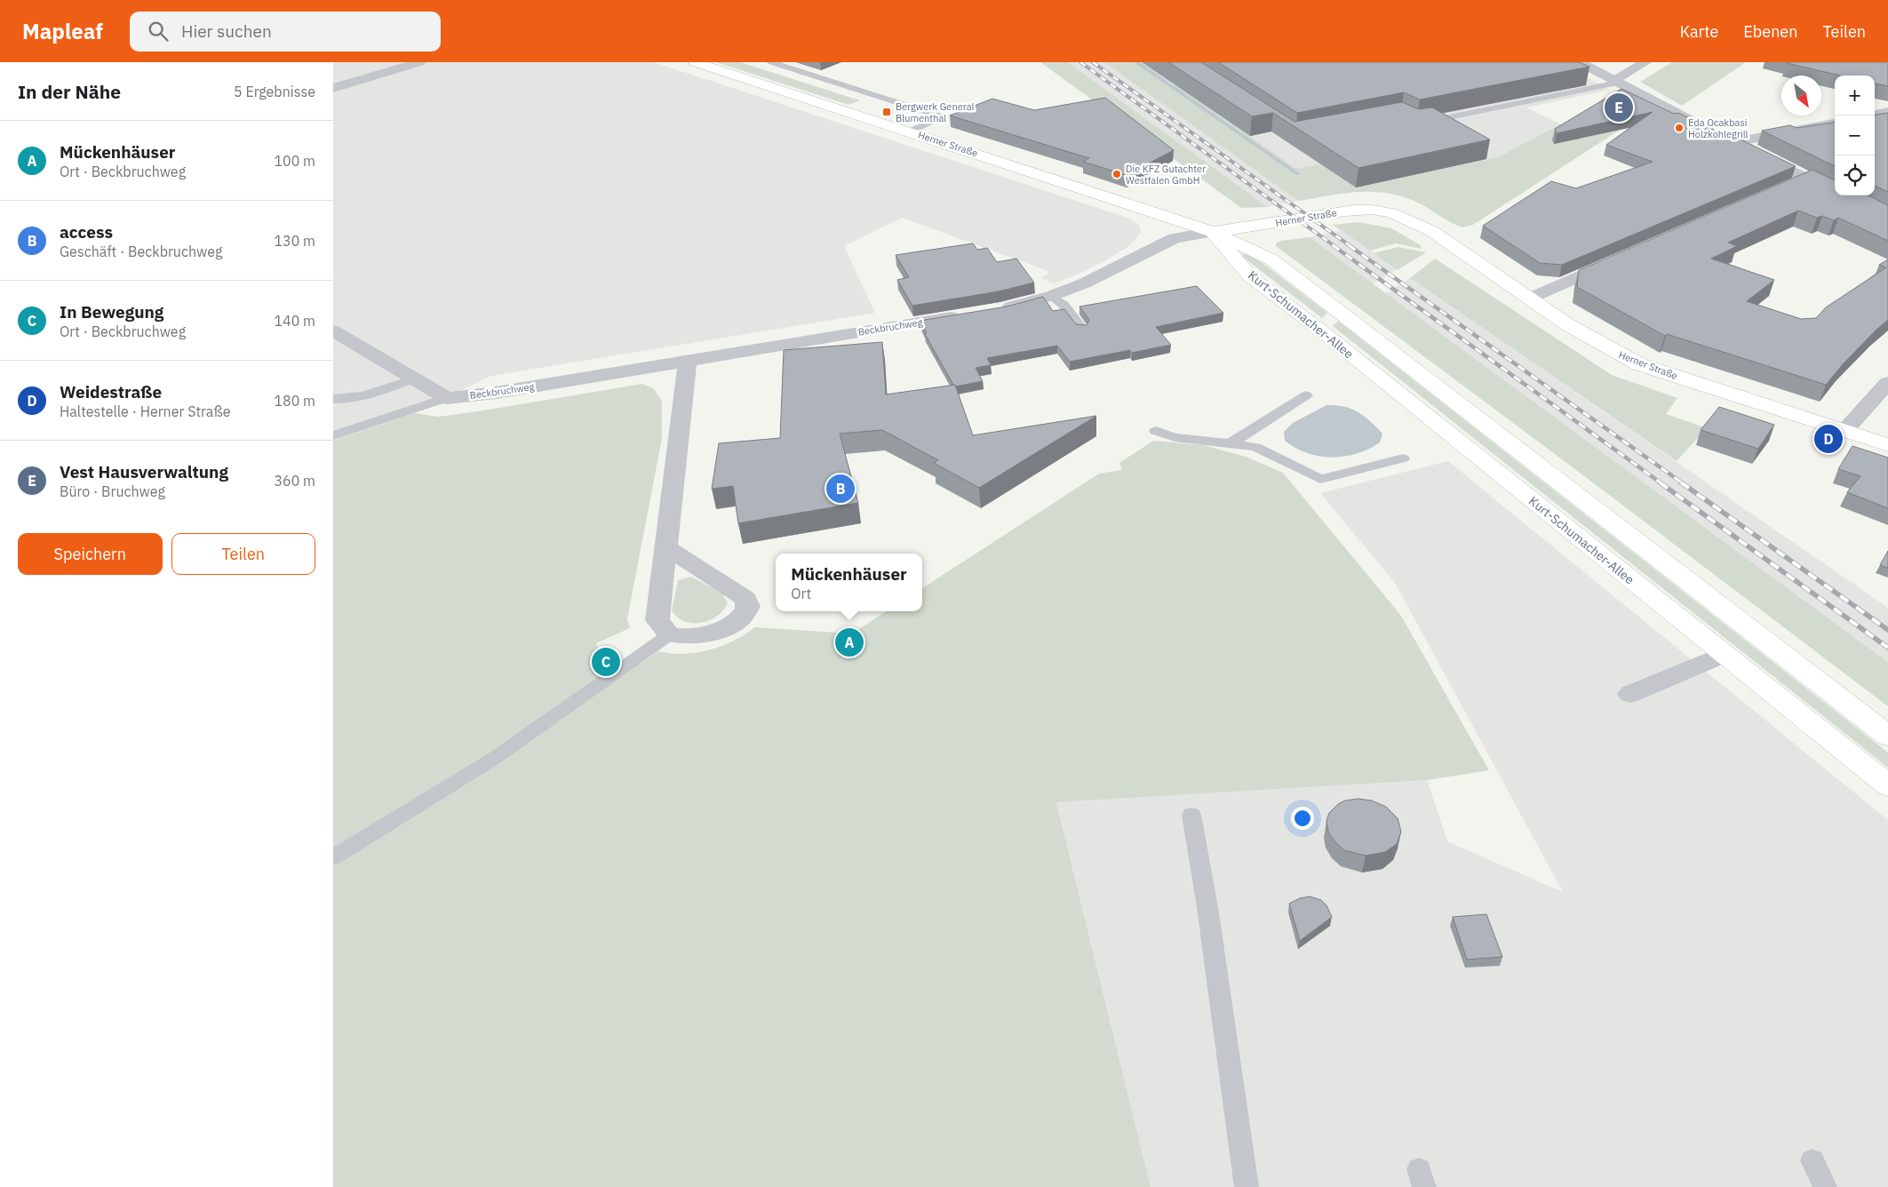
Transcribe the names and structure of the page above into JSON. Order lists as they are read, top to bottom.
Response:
{
  "streets": {
    "main road": ["Herner Straße", "Kurt-Schumacher-Allee"],
    "street": ["Beckbruchweg"]
  },
  "crossings": [
    ["Herner Straße", "Kurt-Schumacher-Allee"]
  ],
  "places": {
    "transit": ["Bergwerk General Blumenthal"],
    "other": ["Eda Ocakbasi Holzkohlegrill", "Die KFZ Gutachter Westfalen GmbH"]
  },
  "north": "bottom right",
  "page": {
    "header": "Mapleaf",
    "search": "Hier suchen",
    "nav": ["Karte", "Ebenen", "Teilen"],
    "heading": ["In der Nähe", "5 Ergebnisse"],
    "map_buttons": ["+", "−"],
    "pins": [
      "E",
      "D",
      "B",
      "A",
      "C"
    ],
    "list": [
      {
        "mark": "A",
        "name": "Mückenhäuser",
        "note": "Ort · Beckbruchweg",
        "value": "100 m"
      },
      {
        "mark": "B",
        "name": "access",
        "note": "Geschäft · Beckbruchweg",
        "value": "130 m"
      },
      {
        "mark": "C",
        "name": "In Bewegung",
        "note": "Ort · Beckbruchweg",
        "value": "140 m"
      },
      {
        "mark": "D",
        "name": "Weidestraße",
        "note": "Haltestelle · Herner Straße",
        "value": "180 m"
      },
      {
        "mark": "E",
        "name": "Vest Hausverwaltung",
        "note": "Büro · Bruchweg",
        "value": "360 m"
      }
    ],
    "buttons": ["Speichern", "Teilen"],
    "popup": ["Mückenhäuser", "Ort"]
  }
}
